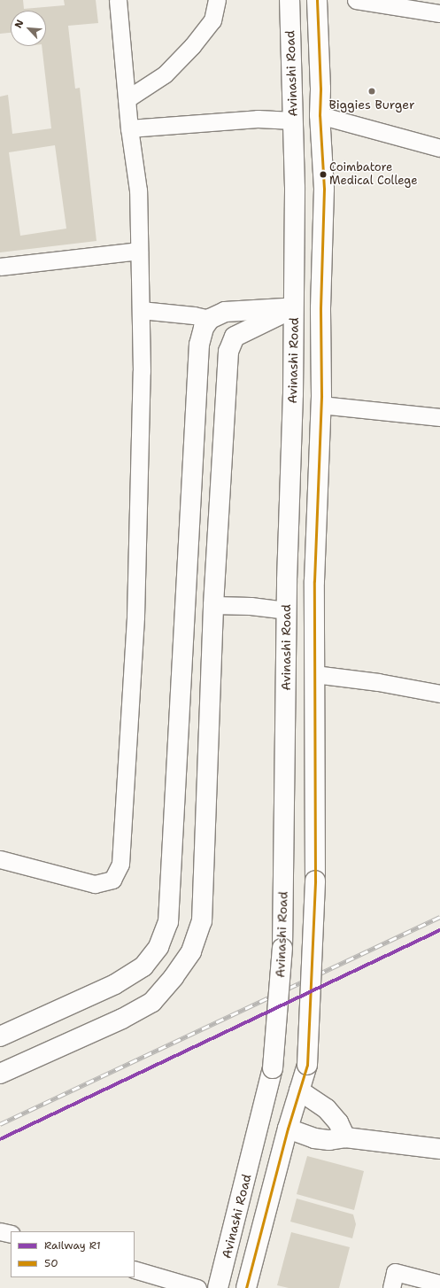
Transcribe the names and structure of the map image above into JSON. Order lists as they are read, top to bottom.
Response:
{
  "streets": {
    "main road": ["Avinashi Road"]
  },
  "places": ["Biggies Burger", "Coimbatore Medical College"],
  "lines": ["transit line 50", "rail line R1"],
  "legend": ["Railway R1", "50"],
  "north": "top left"
}
